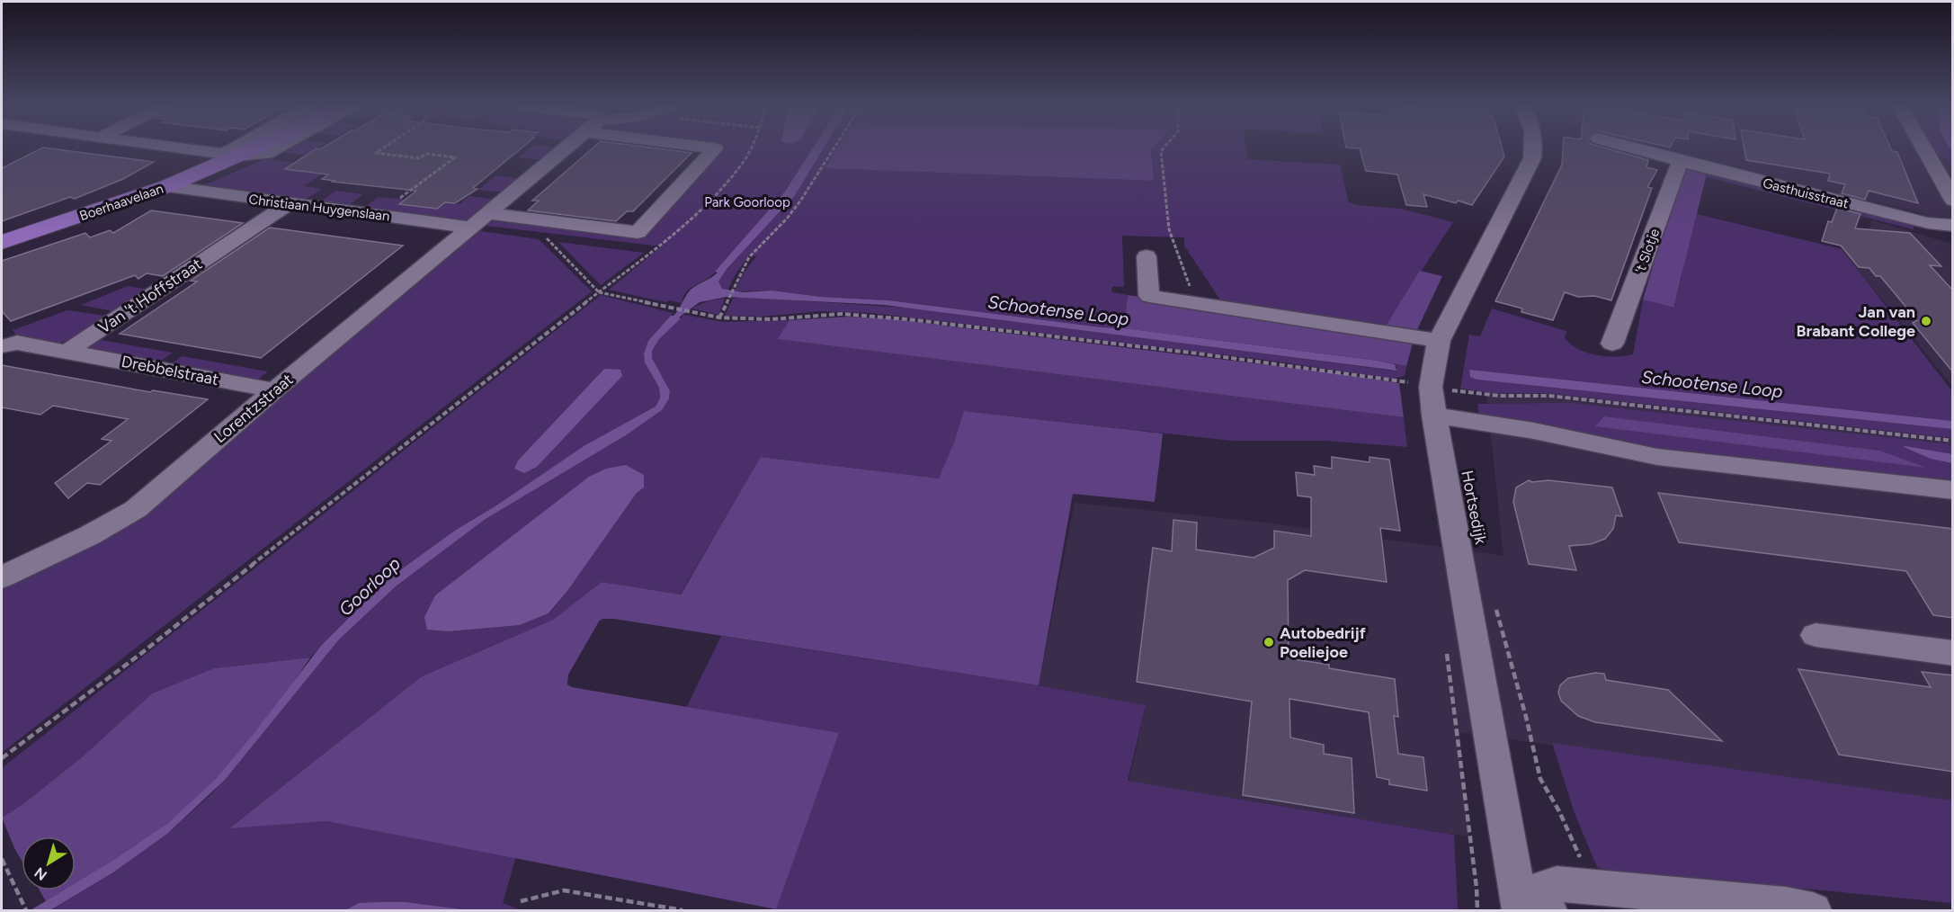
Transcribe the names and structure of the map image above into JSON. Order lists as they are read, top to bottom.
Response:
{
  "streets": {
    "main road": ["Boerhaavelaan"],
    "street": [
      "Gasthuisstraat",
      "Christiaan Huygenslaan",
      "'t Slotje",
      "Van 't Hoffstraat",
      "Drebbelstraat",
      "Lorentzstraat",
      "Hortsedijk"
    ]
  },
  "crossings": [
    ["Gasthuisstraat", "'t Slotje"],
    ["Boerhaavelaan", "Christiaan Huygenslaan"],
    ["Christiaan Huygenslaan", "Van 't Hoffstraat"],
    ["Christiaan Huygenslaan", "Lorentzstraat"],
    ["Van 't Hoffstraat", "Drebbelstraat"],
    ["Drebbelstraat", "Lorentzstraat"]
  ],
  "water": ["Schootense Loop", "Goorloop"],
  "parks": ["Park Goorloop"],
  "places": ["Jan van Brabant College", "Autobedrijf Poeliejoe"],
  "north": "bottom left"
}
